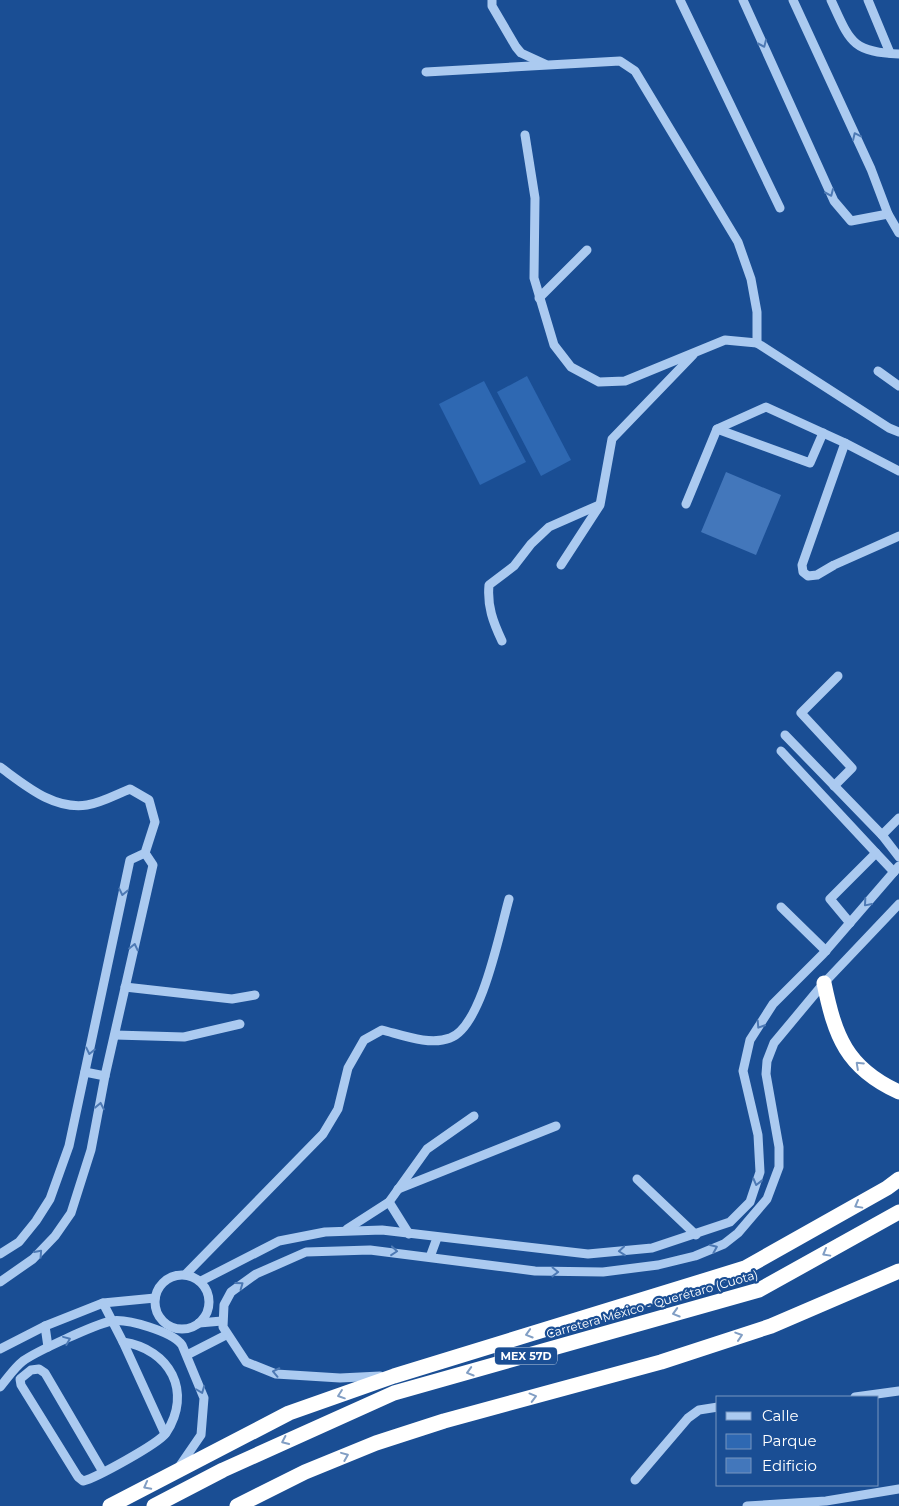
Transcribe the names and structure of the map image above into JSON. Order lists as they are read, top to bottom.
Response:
{
  "streets": {
    "highway": ["Carretera México - Querétaro (Cuota)", "MEX 57D"]
  },
  "legend": ["Calle", "Parque", "Edificio"]
}
